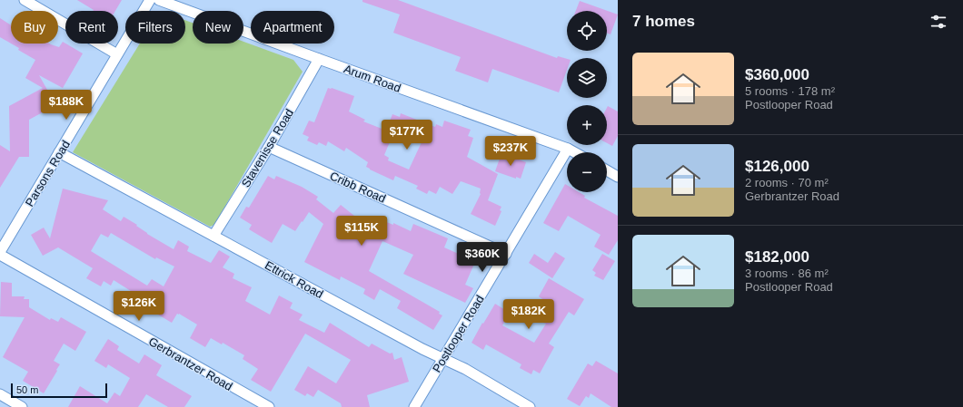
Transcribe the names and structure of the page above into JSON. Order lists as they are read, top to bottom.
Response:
{
  "streets": {
    "street": [
      "Arum Road",
      "Stavenisse Road",
      "Parsons Road",
      "Cribb Road",
      "Ettrick Road",
      "Postlooper Road",
      "Gerbrantzer Road"
    ]
  },
  "crossings": [
    ["Arum Road", "Stavenisse Road"],
    ["Arum Road", "Postlooper Road"],
    ["Stavenisse Road", "Cribb Road"],
    ["Stavenisse Road", "Ettrick Road"],
    ["Parsons Road", "Ettrick Road"],
    ["Parsons Road", "Gerbrantzer Road"],
    ["Cribb Road", "Postlooper Road"],
    ["Ettrick Road", "Postlooper Road"]
  ],
  "scale_bar": "50 m",
  "page": {
    "heading": "7 homes",
    "map_buttons": ["+", "−"],
    "chip": [
      "Buy",
      "Rent",
      "Filters",
      "New",
      "Apartment"
    ],
    "list": [
      {
        "name": "$360,000",
        "note": "5 rooms · 178 m² · Postlooper Road"
      },
      {
        "name": "$126,000",
        "note": "2 rooms · 70 m² · Gerbrantzer Road"
      },
      {
        "name": "$182,000",
        "note": "3 rooms · 86 m² · Postlooper Road"
      }
    ],
    "price": [
      "$188K",
      "$177K",
      "$237K",
      "$115K",
      "$360K",
      "$126K",
      "$182K"
    ],
    "scale": "50 m"
  }
}
